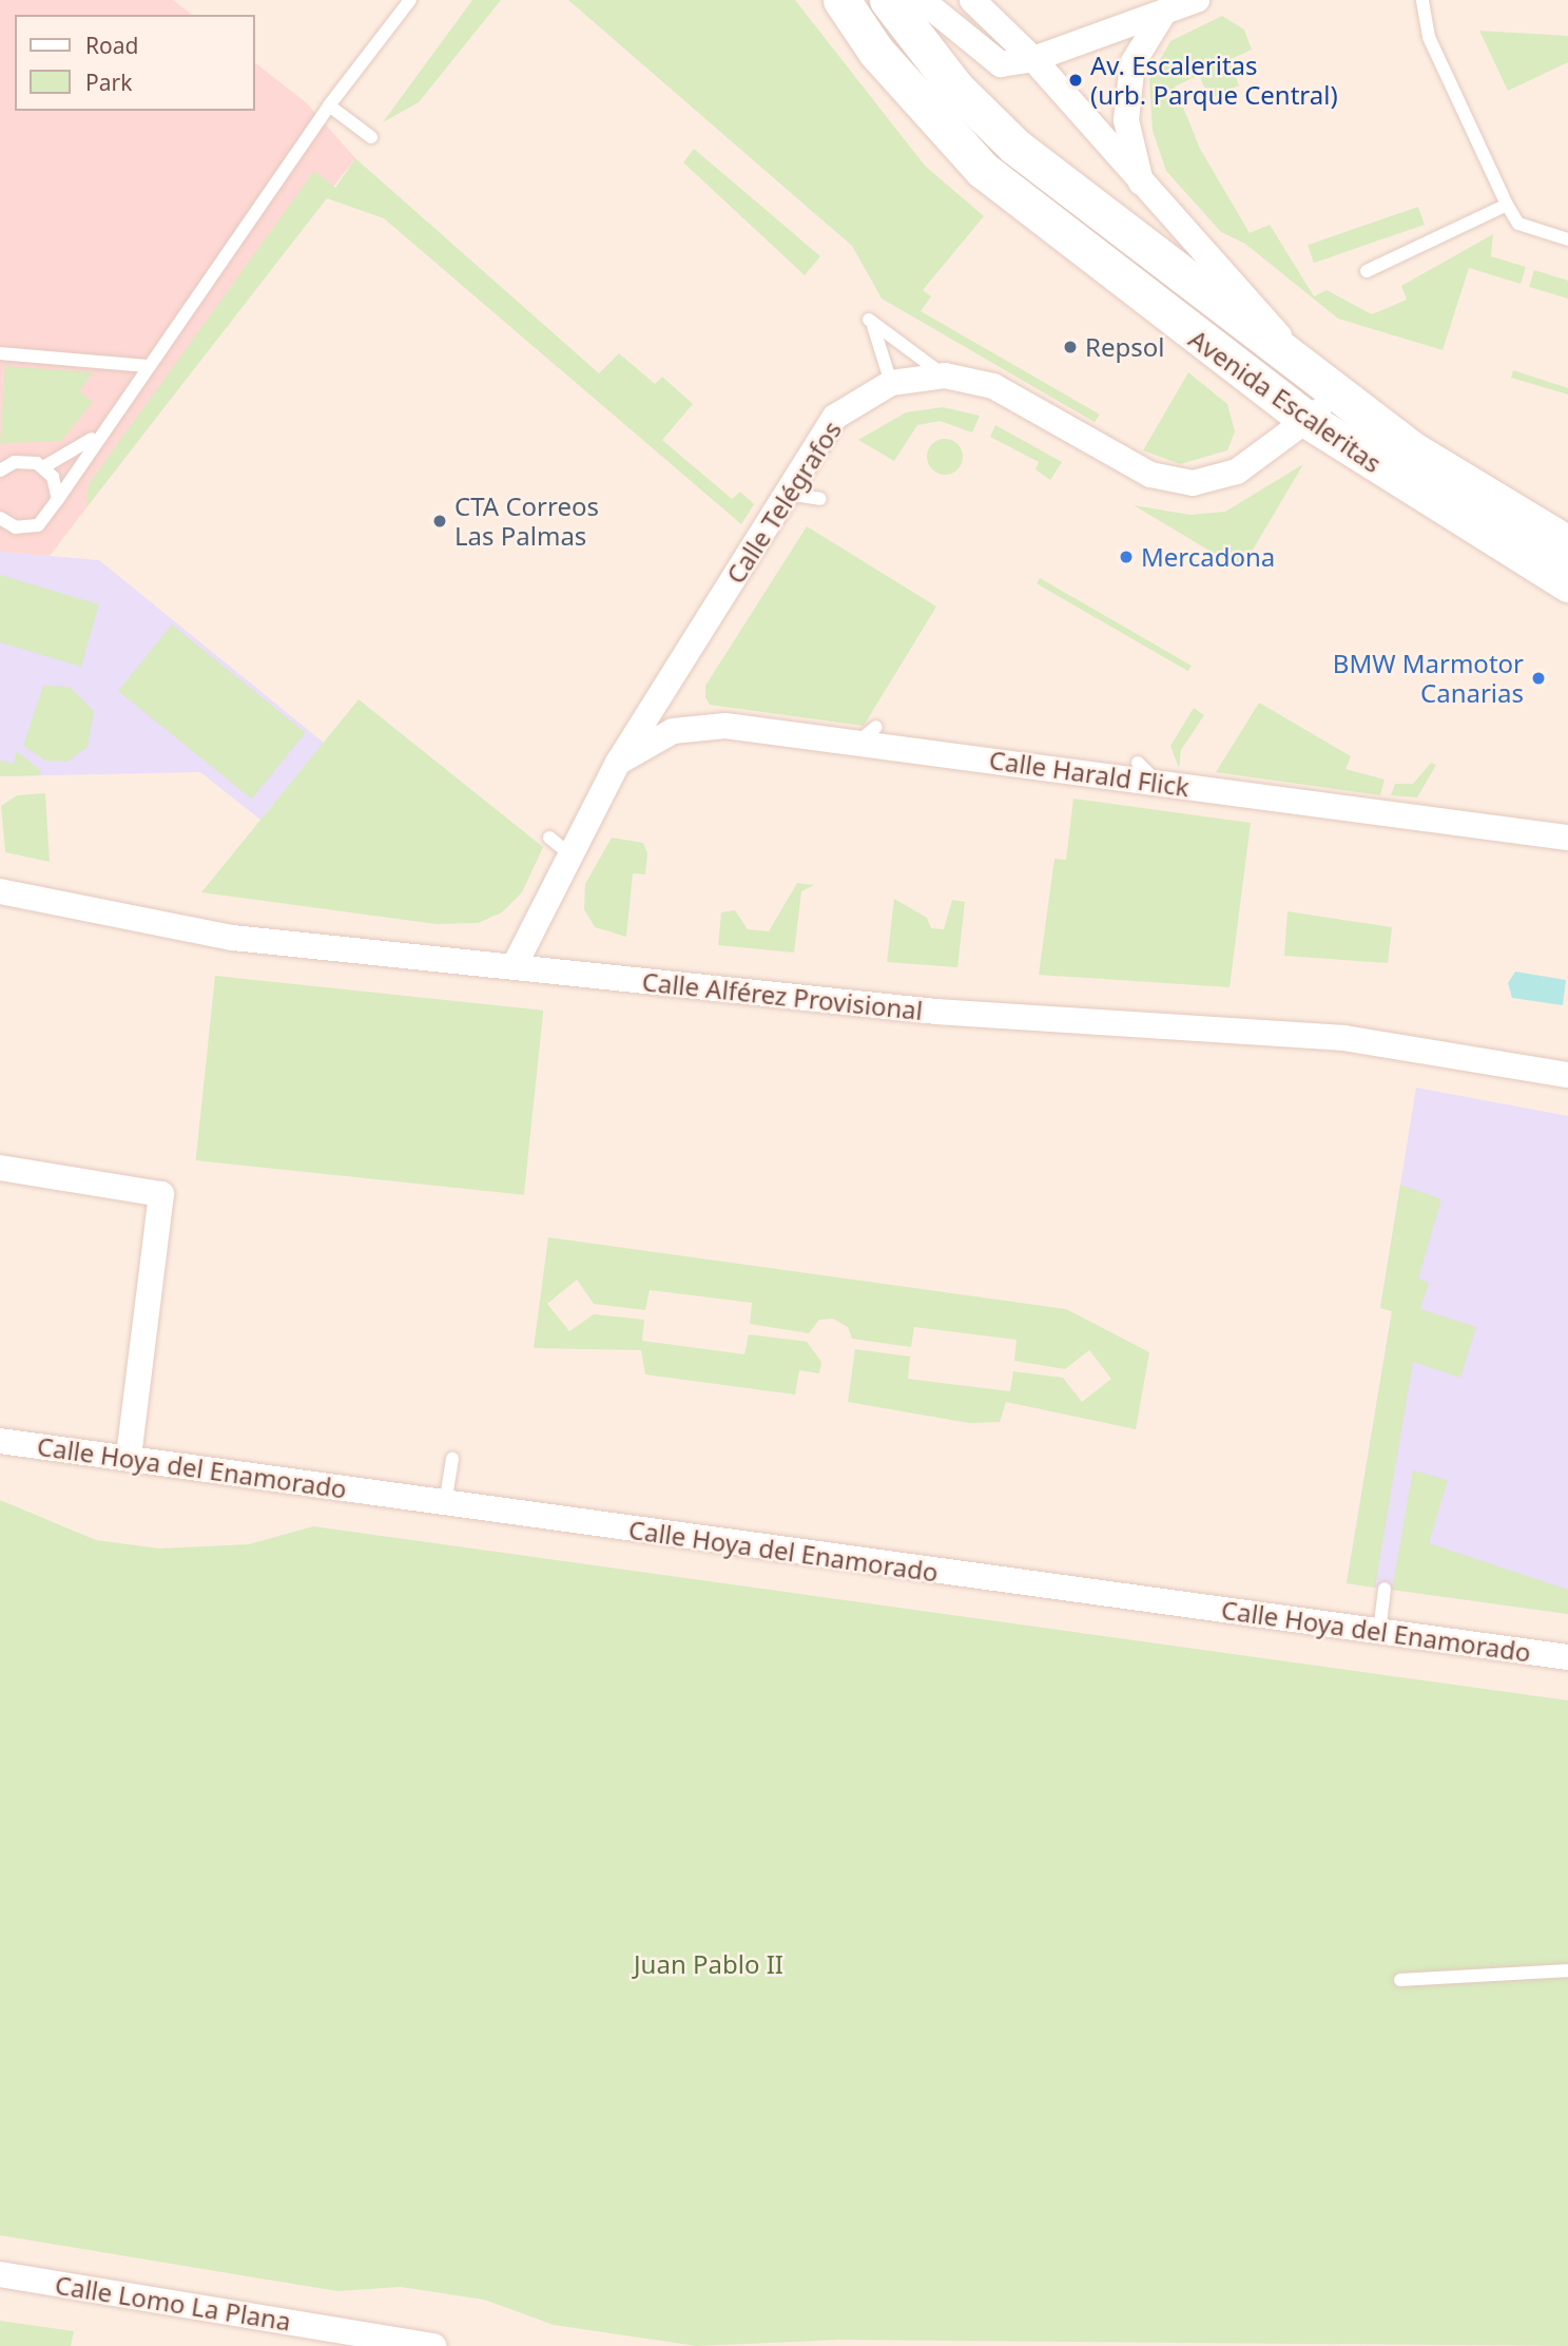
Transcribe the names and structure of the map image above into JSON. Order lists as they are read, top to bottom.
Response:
{
  "streets": {
    "street": [
      "Avenida Escaleritas",
      "Calle Telégrafos",
      "Calle Harald Flick",
      "Calle Alférez Provisional",
      "Calle Hoya del Enamorado",
      "Calle Lomo La Plana"
    ]
  },
  "crossings": [
    ["Avenida Escaleritas", "Calle Telégrafos"],
    ["Calle Telégrafos", "Calle Harald Flick"],
    ["Calle Telégrafos", "Calle Alférez Provisional"]
  ],
  "parks": ["Juan Pablo II"],
  "places": [
    "Av. Escaleritas (urb. Parque Central)",
    "Repsol",
    "CTA Correos Las Palmas",
    "Mercadona",
    "BMW Marmotor Canarias"
  ],
  "legend": ["Road", "Park"]
}
